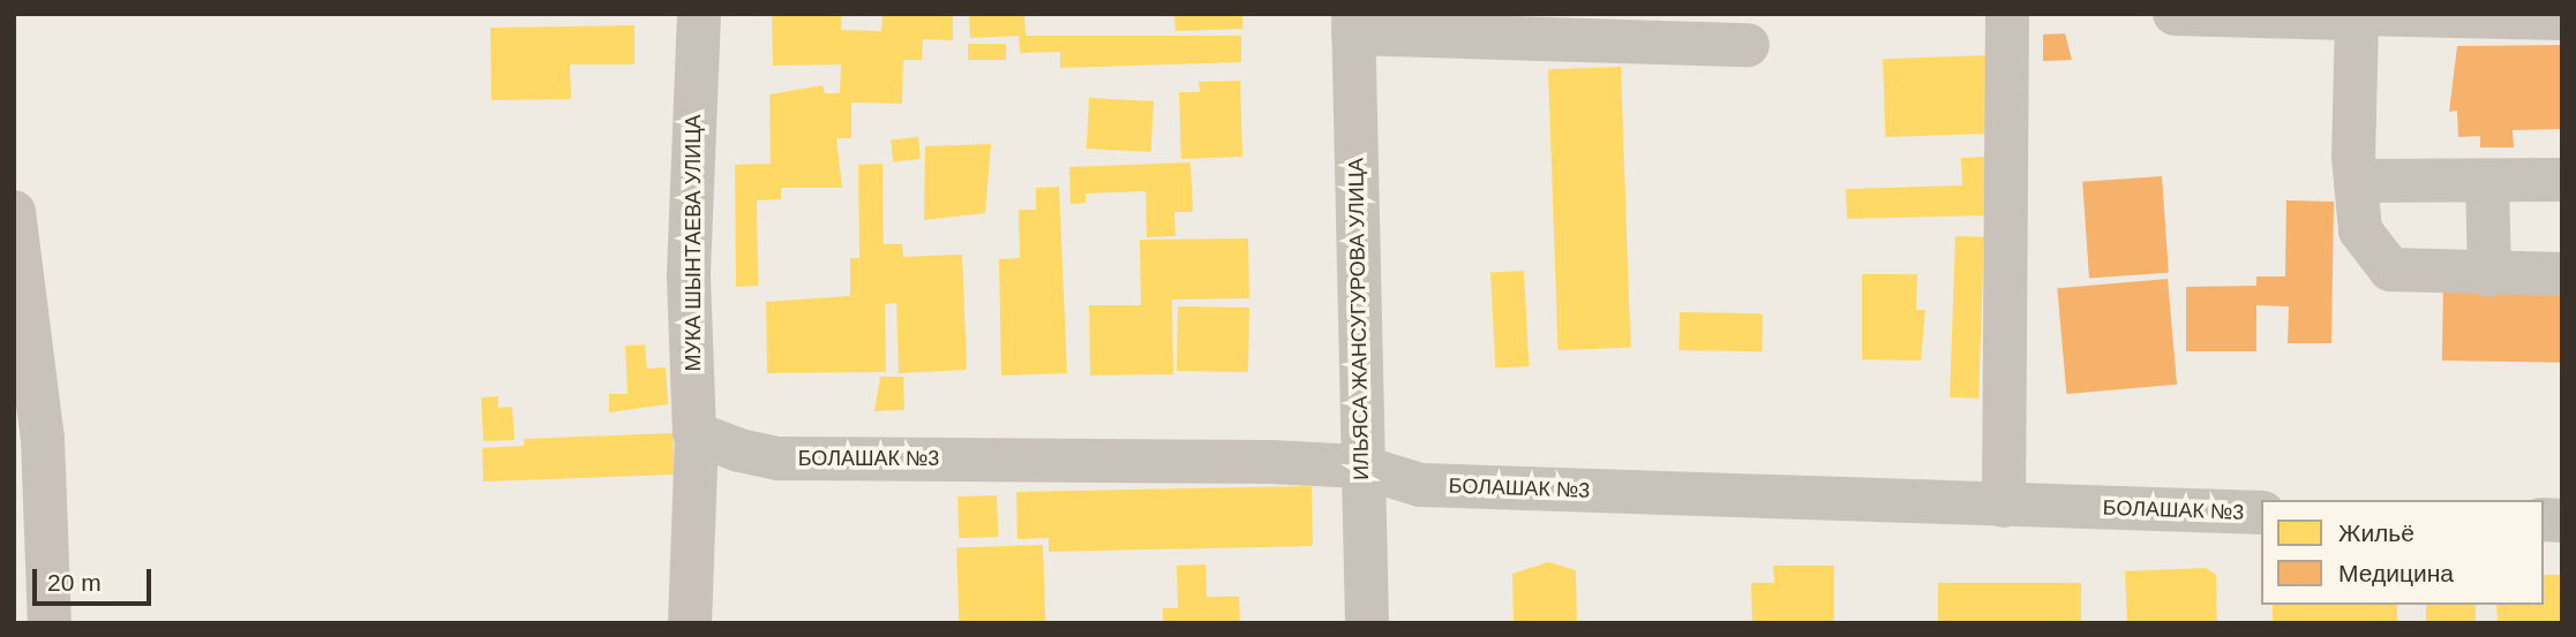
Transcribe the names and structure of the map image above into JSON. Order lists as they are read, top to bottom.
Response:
{
  "streets": {
    "street": ["МУКА ШЫНТАЕВА УЛИЦА", "ИЛЬЯСА ЖАНСУГУРОВА УЛИЦА", "БОЛАШАК №3"]
  },
  "crossings": [
    ["МУКА ШЫНТАЕВА УЛИЦА", "БОЛАШАК №3"],
    ["ИЛЬЯСА ЖАНСУГУРОВА УЛИЦА", "БОЛАШАК №3"]
  ],
  "legend": ["Жильё", "Медицина"],
  "scale_bar": "20 m"
}
